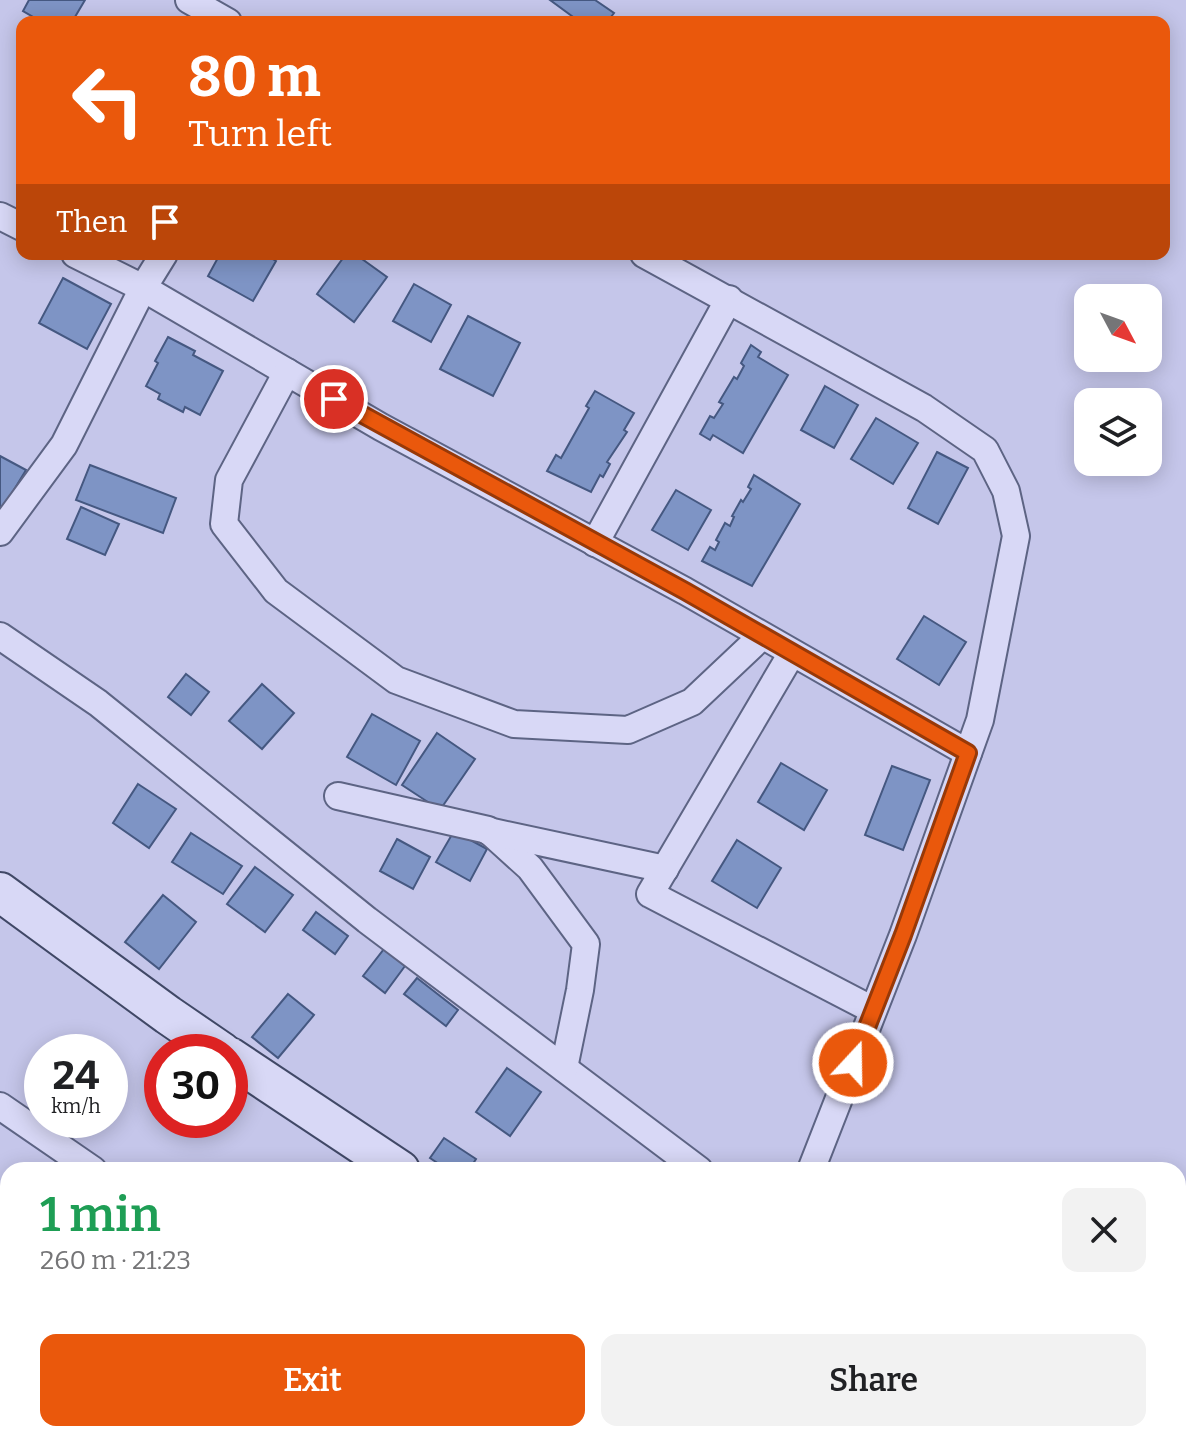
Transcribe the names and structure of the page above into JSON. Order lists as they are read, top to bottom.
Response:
{
  "north": "bottom right",
  "page": {
    "turn": ["80 m", "Turn left"],
    "then": "Then",
    "speed": "24 km/h",
    "limit": "30",
    "heading": ["1 min", "260 m · 21:23"],
    "buttons": ["Exit", "Share"]
  }
}
